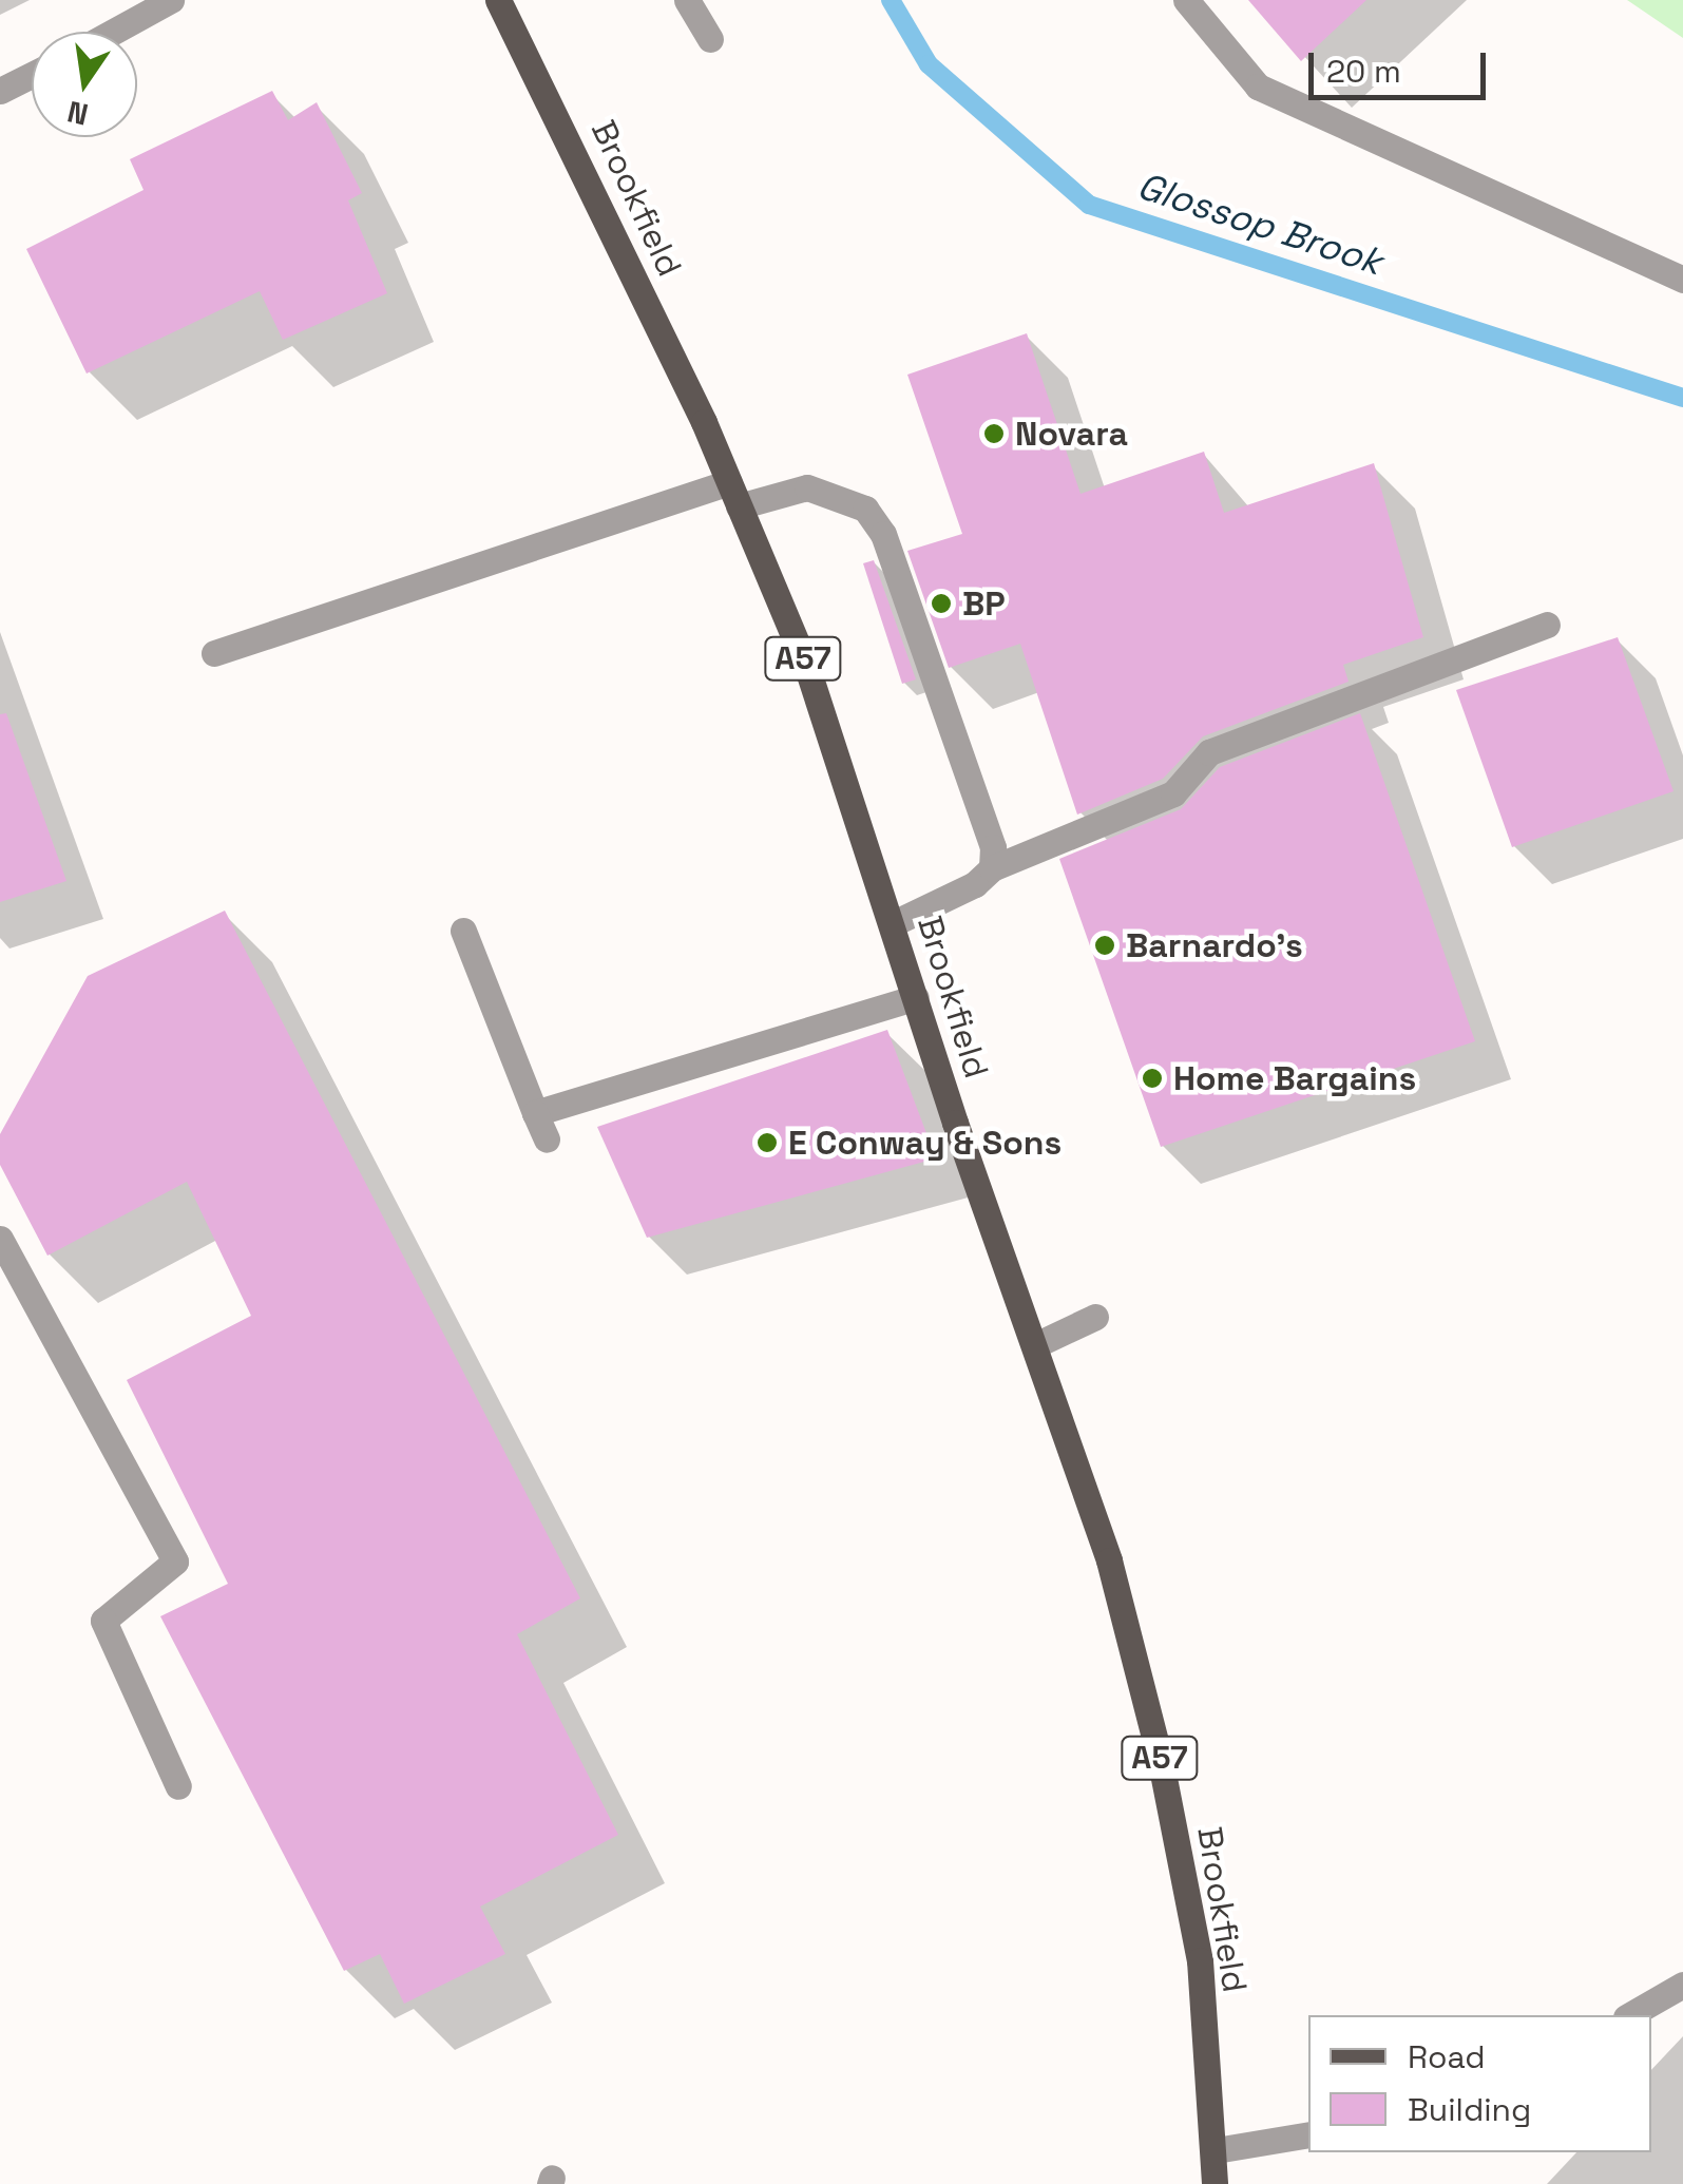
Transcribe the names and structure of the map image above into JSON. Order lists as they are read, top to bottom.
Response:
{
  "streets": {
    "main road": ["Brookfield", "A57"]
  },
  "water": ["Glossop Brook"],
  "places": [
    "Novara",
    "BP",
    "Barnardo's",
    "Home Bargains",
    "E Conway & Sons"
  ],
  "legend": ["Road", "Building"],
  "scale_bar": "20 m",
  "north": "bottom"
}
